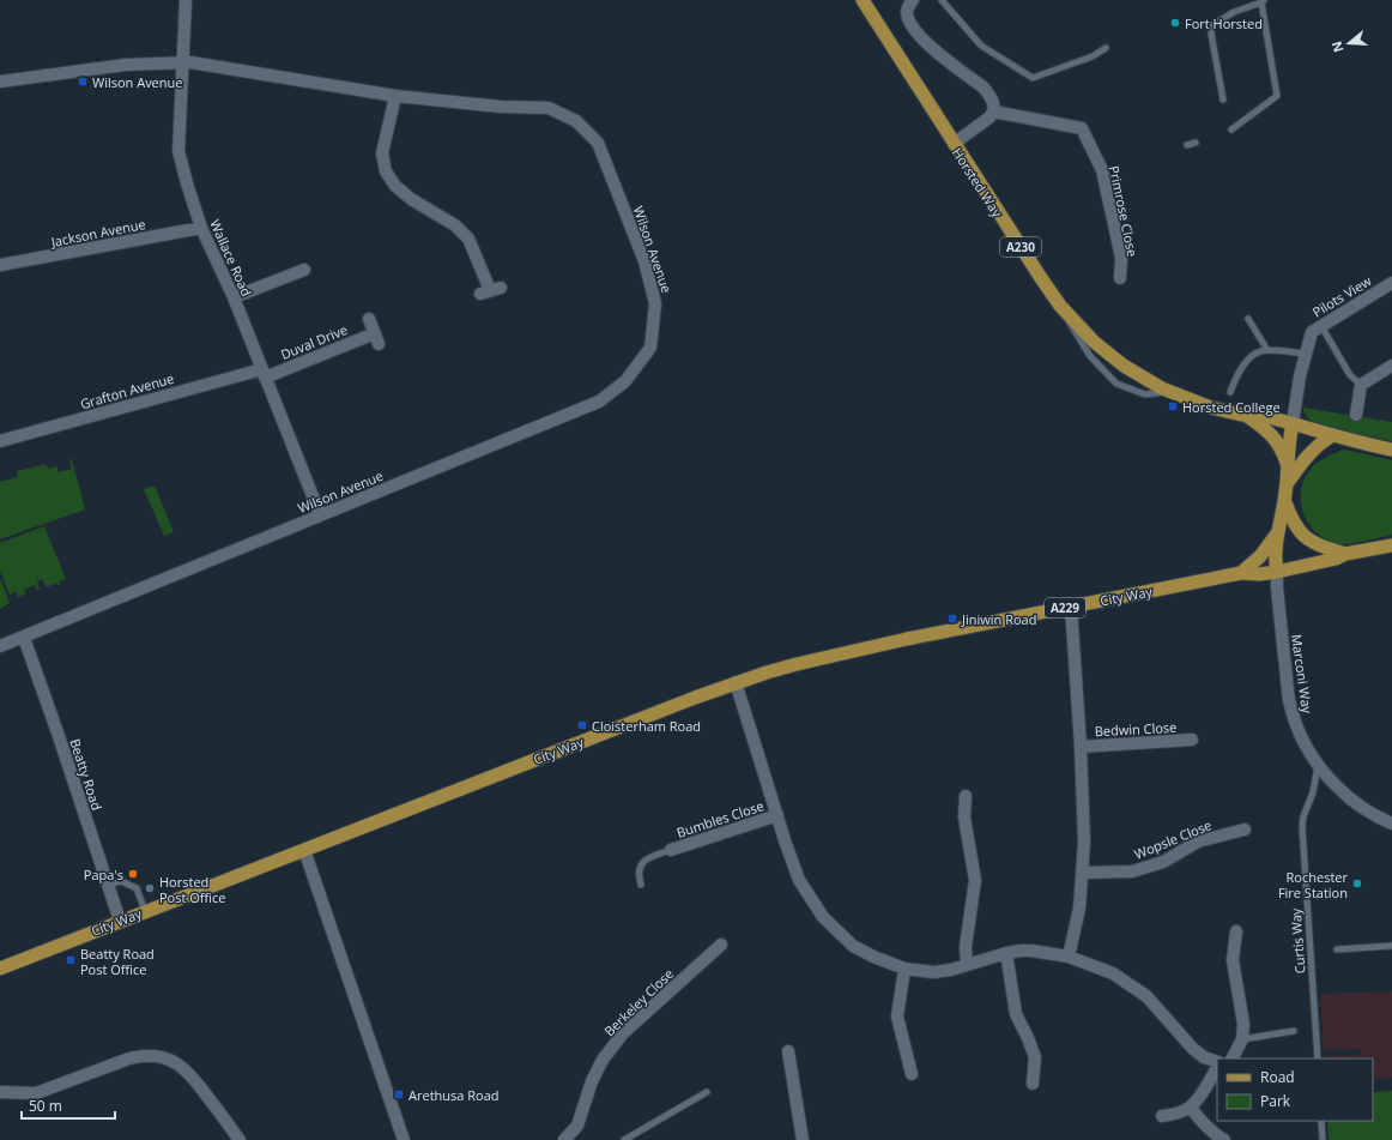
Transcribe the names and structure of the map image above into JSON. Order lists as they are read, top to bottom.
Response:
{
  "streets": {
    "main road": [
      "Horsted Way",
      "A230",
      "City Way",
      "A229"
    ],
    "street": [
      "Primrose Close",
      "Jackson Avenue",
      "Wilson Avenue",
      "Wallace Road",
      "Pilots View",
      "Duval Drive",
      "Grafton Avenue",
      "Marconi Way",
      "Bedwin Close",
      "Beatty Road",
      "Bumbles Close",
      "Wopsle Close",
      "Berkeley Close"
    ],
    "lane": ["Curtis Way"]
  },
  "crossings": [
    ["Horsted Way", "Pilots View"],
    ["Jackson Avenue", "Wallace Road"],
    ["Wilson Avenue", "Wallace Road"],
    ["Wilson Avenue", "Beatty Road"],
    ["Wallace Road", "Duval Drive"],
    ["Wallace Road", "Grafton Avenue"],
    ["Duval Drive", "Grafton Avenue"],
    ["City Way", "A229"],
    ["City Way", "Marconi Way"],
    ["City Way", "Beatty Road"],
    ["A229", "Marconi Way"],
    ["Marconi Way", "Curtis Way"]
  ],
  "places": {
    "other": [
      "Fort Horsted",
      "Papa's",
      "Rochester Fire Station",
      "Horsted Post Office"
    ],
    "transit": [
      "Wilson Avenue",
      "Horsted College",
      "Jiniwin Road",
      "Cloisterham Road",
      "Beatty Road Post Office",
      "Arethusa Road"
    ]
  },
  "legend": ["Road", "Park"],
  "scale_bar": "50 m",
  "north": "left"
}
